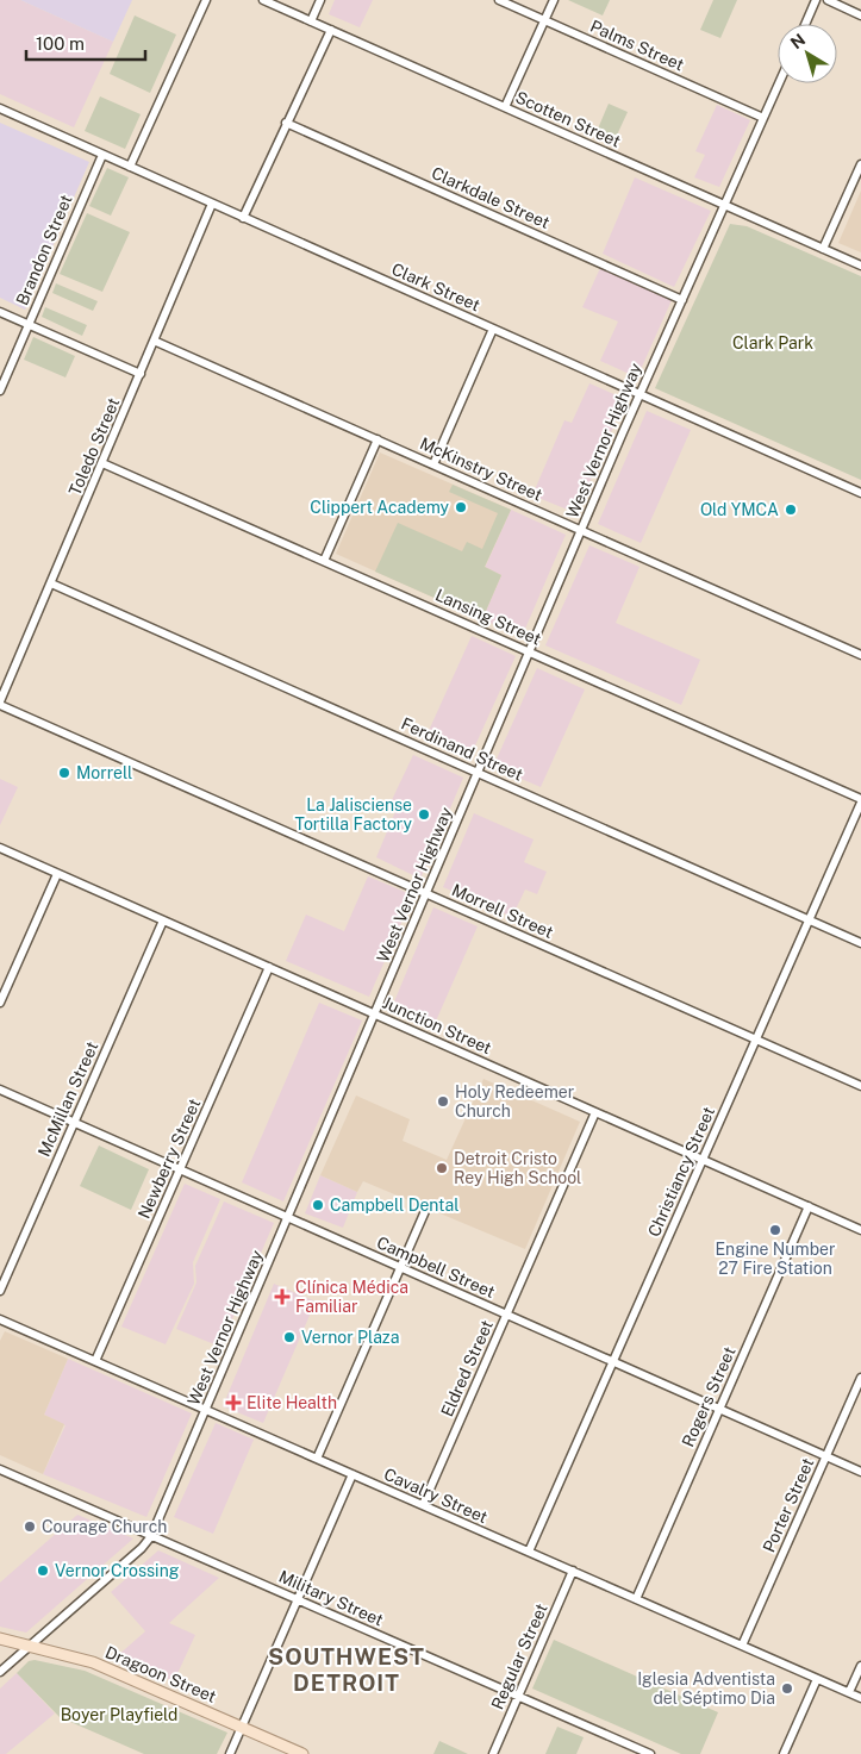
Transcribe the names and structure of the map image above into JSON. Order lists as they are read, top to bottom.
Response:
{
  "streets": {
    "main road": ["Dragoon Street"],
    "street": [
      "Palms Street",
      "Scotten Street",
      "Clarkdale Street",
      "Brandon Street",
      "Clark Street",
      "West Vernor Highway",
      "Toledo Street",
      "McKinstry Street",
      "Lansing Street",
      "Ferdinand Street",
      "Morrell Street",
      "Junction Street",
      "McMillan Street",
      "Newberry Street",
      "Christiancy Street",
      "Campbell Street",
      "Eldred Street",
      "Rogers Street",
      "Cavalry Street",
      "Porter Street",
      "Military Street",
      "Regular Street"
    ]
  },
  "crossings": [
    ["Palms Street", "West Vernor Highway"],
    ["Scotten Street", "West Vernor Highway"],
    ["Clarkdale Street", "West Vernor Highway"],
    ["Brandon Street", "Clark Street"],
    ["Clark Street", "West Vernor Highway"],
    ["Clark Street", "Toledo Street"],
    ["West Vernor Highway", "McKinstry Street"],
    ["West Vernor Highway", "Lansing Street"],
    ["West Vernor Highway", "Ferdinand Street"],
    ["West Vernor Highway", "Morrell Street"],
    ["West Vernor Highway", "Junction Street"],
    ["West Vernor Highway", "Campbell Street"],
    ["West Vernor Highway", "Cavalry Street"],
    ["West Vernor Highway", "Military Street"],
    ["West Vernor Highway", "Dragoon Street"],
    ["Toledo Street", "McKinstry Street"],
    ["Toledo Street", "Lansing Street"],
    ["Toledo Street", "Ferdinand Street"],
    ["Toledo Street", "Morrell Street"],
    ["Lansing Street", "Christiancy Street"],
    ["Ferdinand Street", "Christiancy Street"],
    ["Morrell Street", "Christiancy Street"],
    ["Junction Street", "McMillan Street"],
    ["Junction Street", "Newberry Street"],
    ["Junction Street", "Christiancy Street"],
    ["Junction Street", "Eldred Street"],
    ["Junction Street", "Rogers Street"],
    ["McMillan Street", "Campbell Street"],
    ["Newberry Street", "Campbell Street"],
    ["Newberry Street", "Cavalry Street"],
    ["Christiancy Street", "Campbell Street"],
    ["Christiancy Street", "Cavalry Street"],
    ["Campbell Street", "Eldred Street"],
    ["Campbell Street", "Rogers Street"],
    ["Campbell Street", "Porter Street"],
    ["Eldred Street", "Cavalry Street"],
    ["Rogers Street", "Cavalry Street"],
    ["Cavalry Street", "Porter Street"],
    ["Cavalry Street", "Regular Street"],
    ["Military Street", "Regular Street"]
  ],
  "districts": ["SOUTHWEST DETROIT"],
  "parks": ["Clark Park", "Boyer Playfield"],
  "places": {
    "other": [
      "Clippert Academy",
      "Old YMCA",
      "Morrell",
      "La Jalisciense Tortilla Factory",
      "Holy Redeemer Church",
      "Detroit Cristo Rey High School",
      "Campbell Dental",
      "Engine Number 27 Fire Station",
      "Vernor Plaza",
      "Courage Church",
      "Vernor Crossing",
      "Iglesia Adventista del Séptimo Dia"
    ],
    "health": ["Clínica Médica Familiar", "Elite Health"]
  },
  "scale_bar": "100 m",
  "north": "top left"
}
